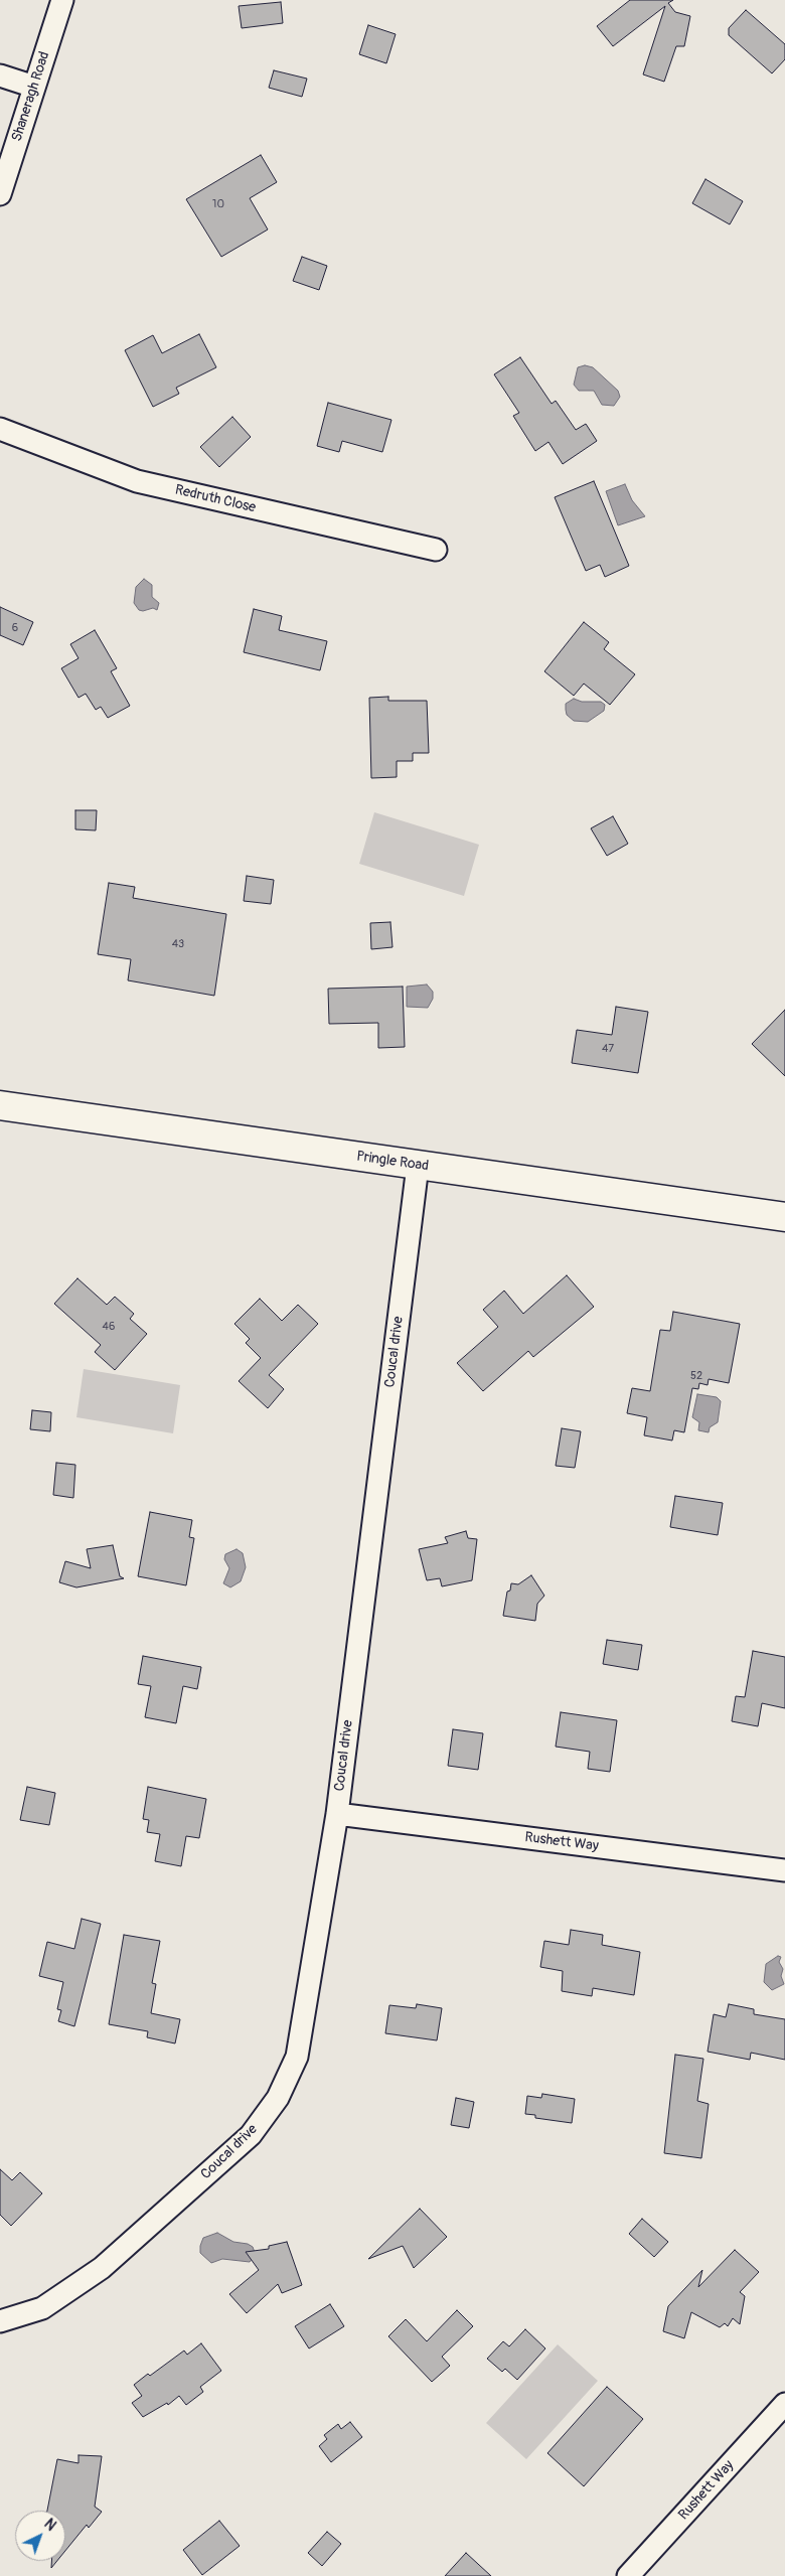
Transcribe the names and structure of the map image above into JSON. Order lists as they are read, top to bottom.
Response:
{
  "streets": {
    "street": [
      "Shaneragh Road",
      "Redruth Close",
      "Pringle Road",
      "Coucal drive",
      "Rushett Way"
    ]
  },
  "crossings": [
    ["Pringle Road", "Coucal drive"],
    ["Coucal drive", "Rushett Way"]
  ],
  "house_numbers": [
    "10",
    "6",
    "43",
    "47",
    "46",
    "52"
  ],
  "north": "top right"
}
